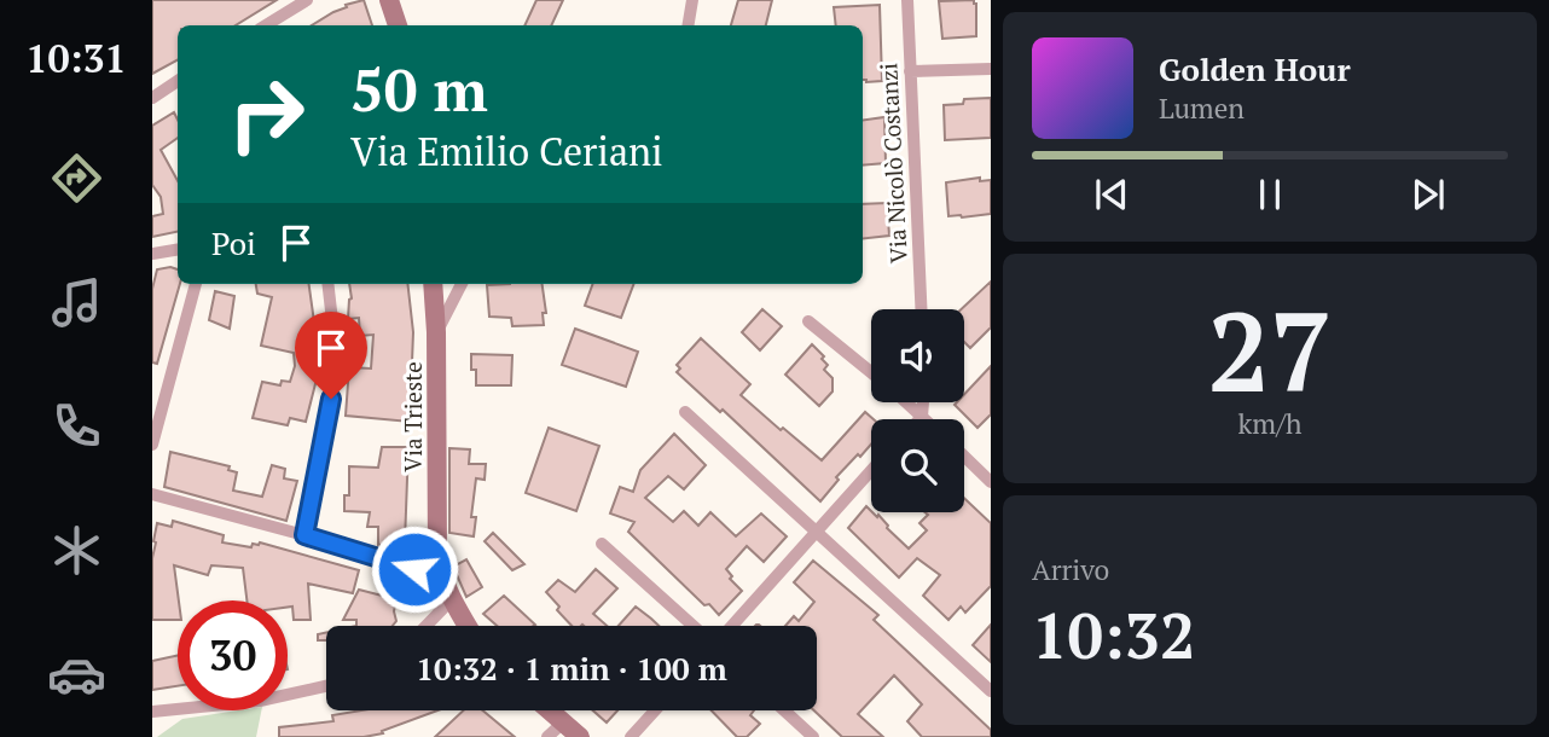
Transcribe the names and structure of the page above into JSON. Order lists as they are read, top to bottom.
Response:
{
  "streets": {
    "street": ["Via Nicolò Costanzi", "Via Trieste"]
  },
  "page": {
    "tabs": "10:31",
    "turn": ["50 m", "Via Emilio Ceriani"],
    "song": ["Golden Hour", "Lumen"],
    "then": "Poi",
    "tile": [
      ["27", "km/h"],
      ["Arrivo", "10:32"]
    ],
    "limit": "30",
    "trip": "10:32 · 1 min · 100 m"
  }
}
